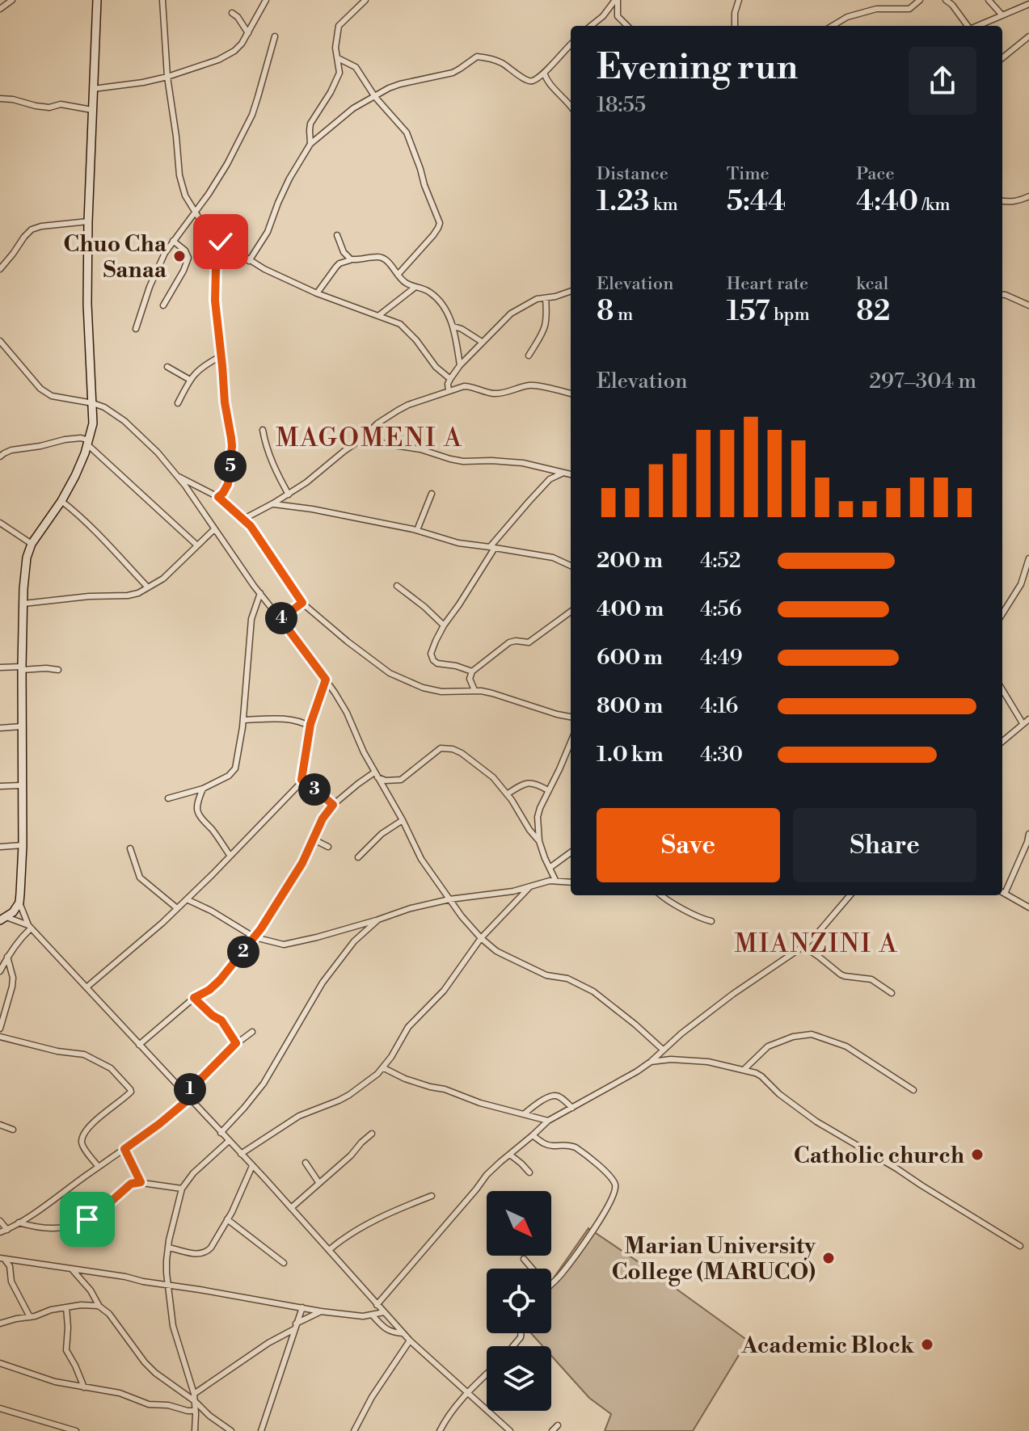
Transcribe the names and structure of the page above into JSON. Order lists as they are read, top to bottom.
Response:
{
  "districts": ["MAGOMENI A", "MIANZINI A"],
  "places": [
    "Chuo Cha Sanaa",
    "Catholic church",
    "Marian University College (MARUCO)",
    "Academic Block"
  ],
  "north": "bottom right",
  "page": {
    "heading": ["Evening run", "18:55"],
    "stats": [
      ["Distance", "1.23 km"],
      ["Time", "5:44"],
      ["Pace", "4:40 /km"],
      ["Elevation", "8 m"],
      ["Heart rate", "157 bpm"],
      ["kcal", "82"]
    ],
    "chart": ["Elevation", "297–304 m"],
    "pins": [
      "5",
      "4",
      "3",
      "2",
      "1"
    ],
    "list": [
      {
        "name": "200 m",
        "note": "4:52"
      },
      {
        "name": "400 m",
        "note": "4:56"
      },
      {
        "name": "600 m",
        "note": "4:49"
      },
      {
        "name": "800 m",
        "note": "4:16"
      },
      {
        "name": "1.0 km",
        "note": "4:30"
      }
    ],
    "buttons": ["Save", "Share"]
  }
}
